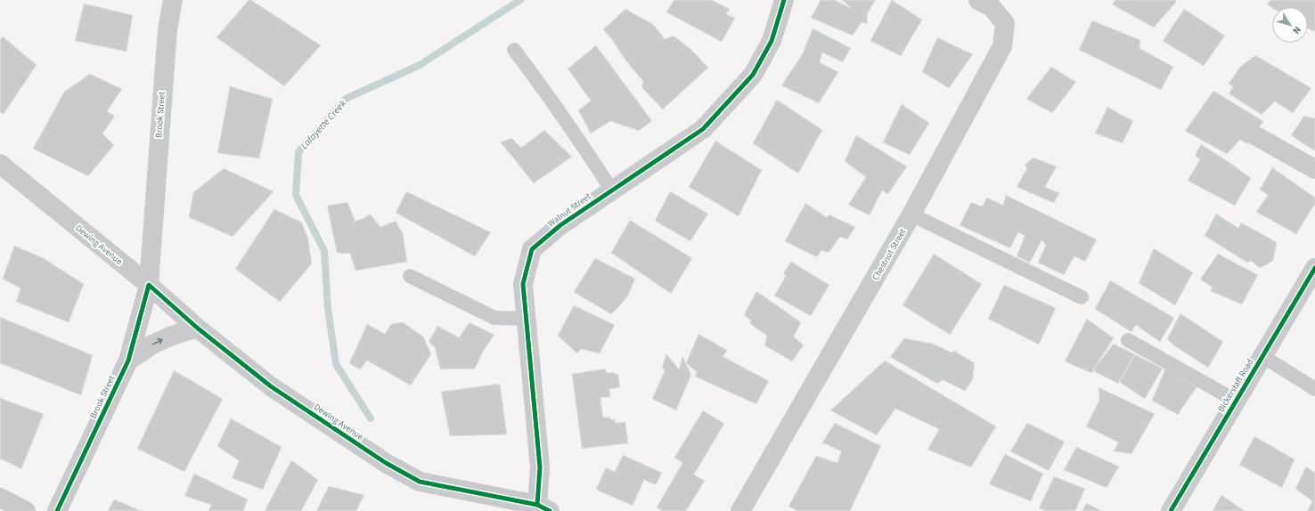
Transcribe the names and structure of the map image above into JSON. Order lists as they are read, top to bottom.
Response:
{
  "streets": {
    "street": [
      "Brook Street",
      "Walnut Street",
      "Dewing Avenue",
      "Chestnut Street",
      "Bickerstaff Road"
    ]
  },
  "crossings": [
    ["Brook Street", "Dewing Avenue"],
    ["Walnut Street", "Dewing Avenue"]
  ],
  "water": ["Lafayette Creek"],
  "north": "bottom right"
}
